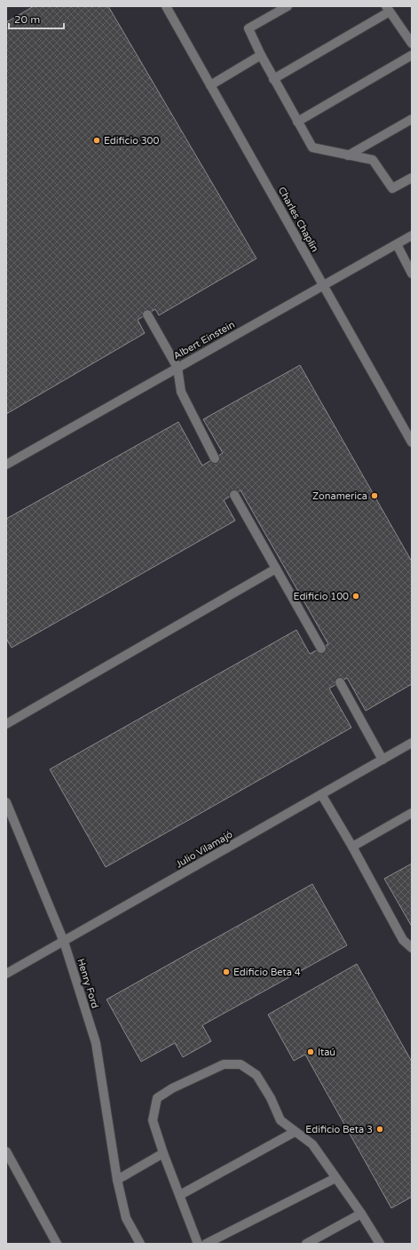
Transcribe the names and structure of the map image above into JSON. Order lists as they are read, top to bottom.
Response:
{
  "streets": {
    "lane": [
      "Charles Chaplin",
      "Albert Einstein",
      "Julio Vilamajó",
      "Henry Ford"
    ]
  },
  "crossings": [
    ["Charles Chaplin", "Albert Einstein"],
    ["Julio Vilamajó", "Henry Ford"]
  ],
  "places": [
    "Edificio 300",
    "Zonamerica",
    "Edificio 100",
    "Edificio Beta 4",
    "Itaú",
    "Edificio Beta 3"
  ],
  "scale_bar": "20 m"
}
